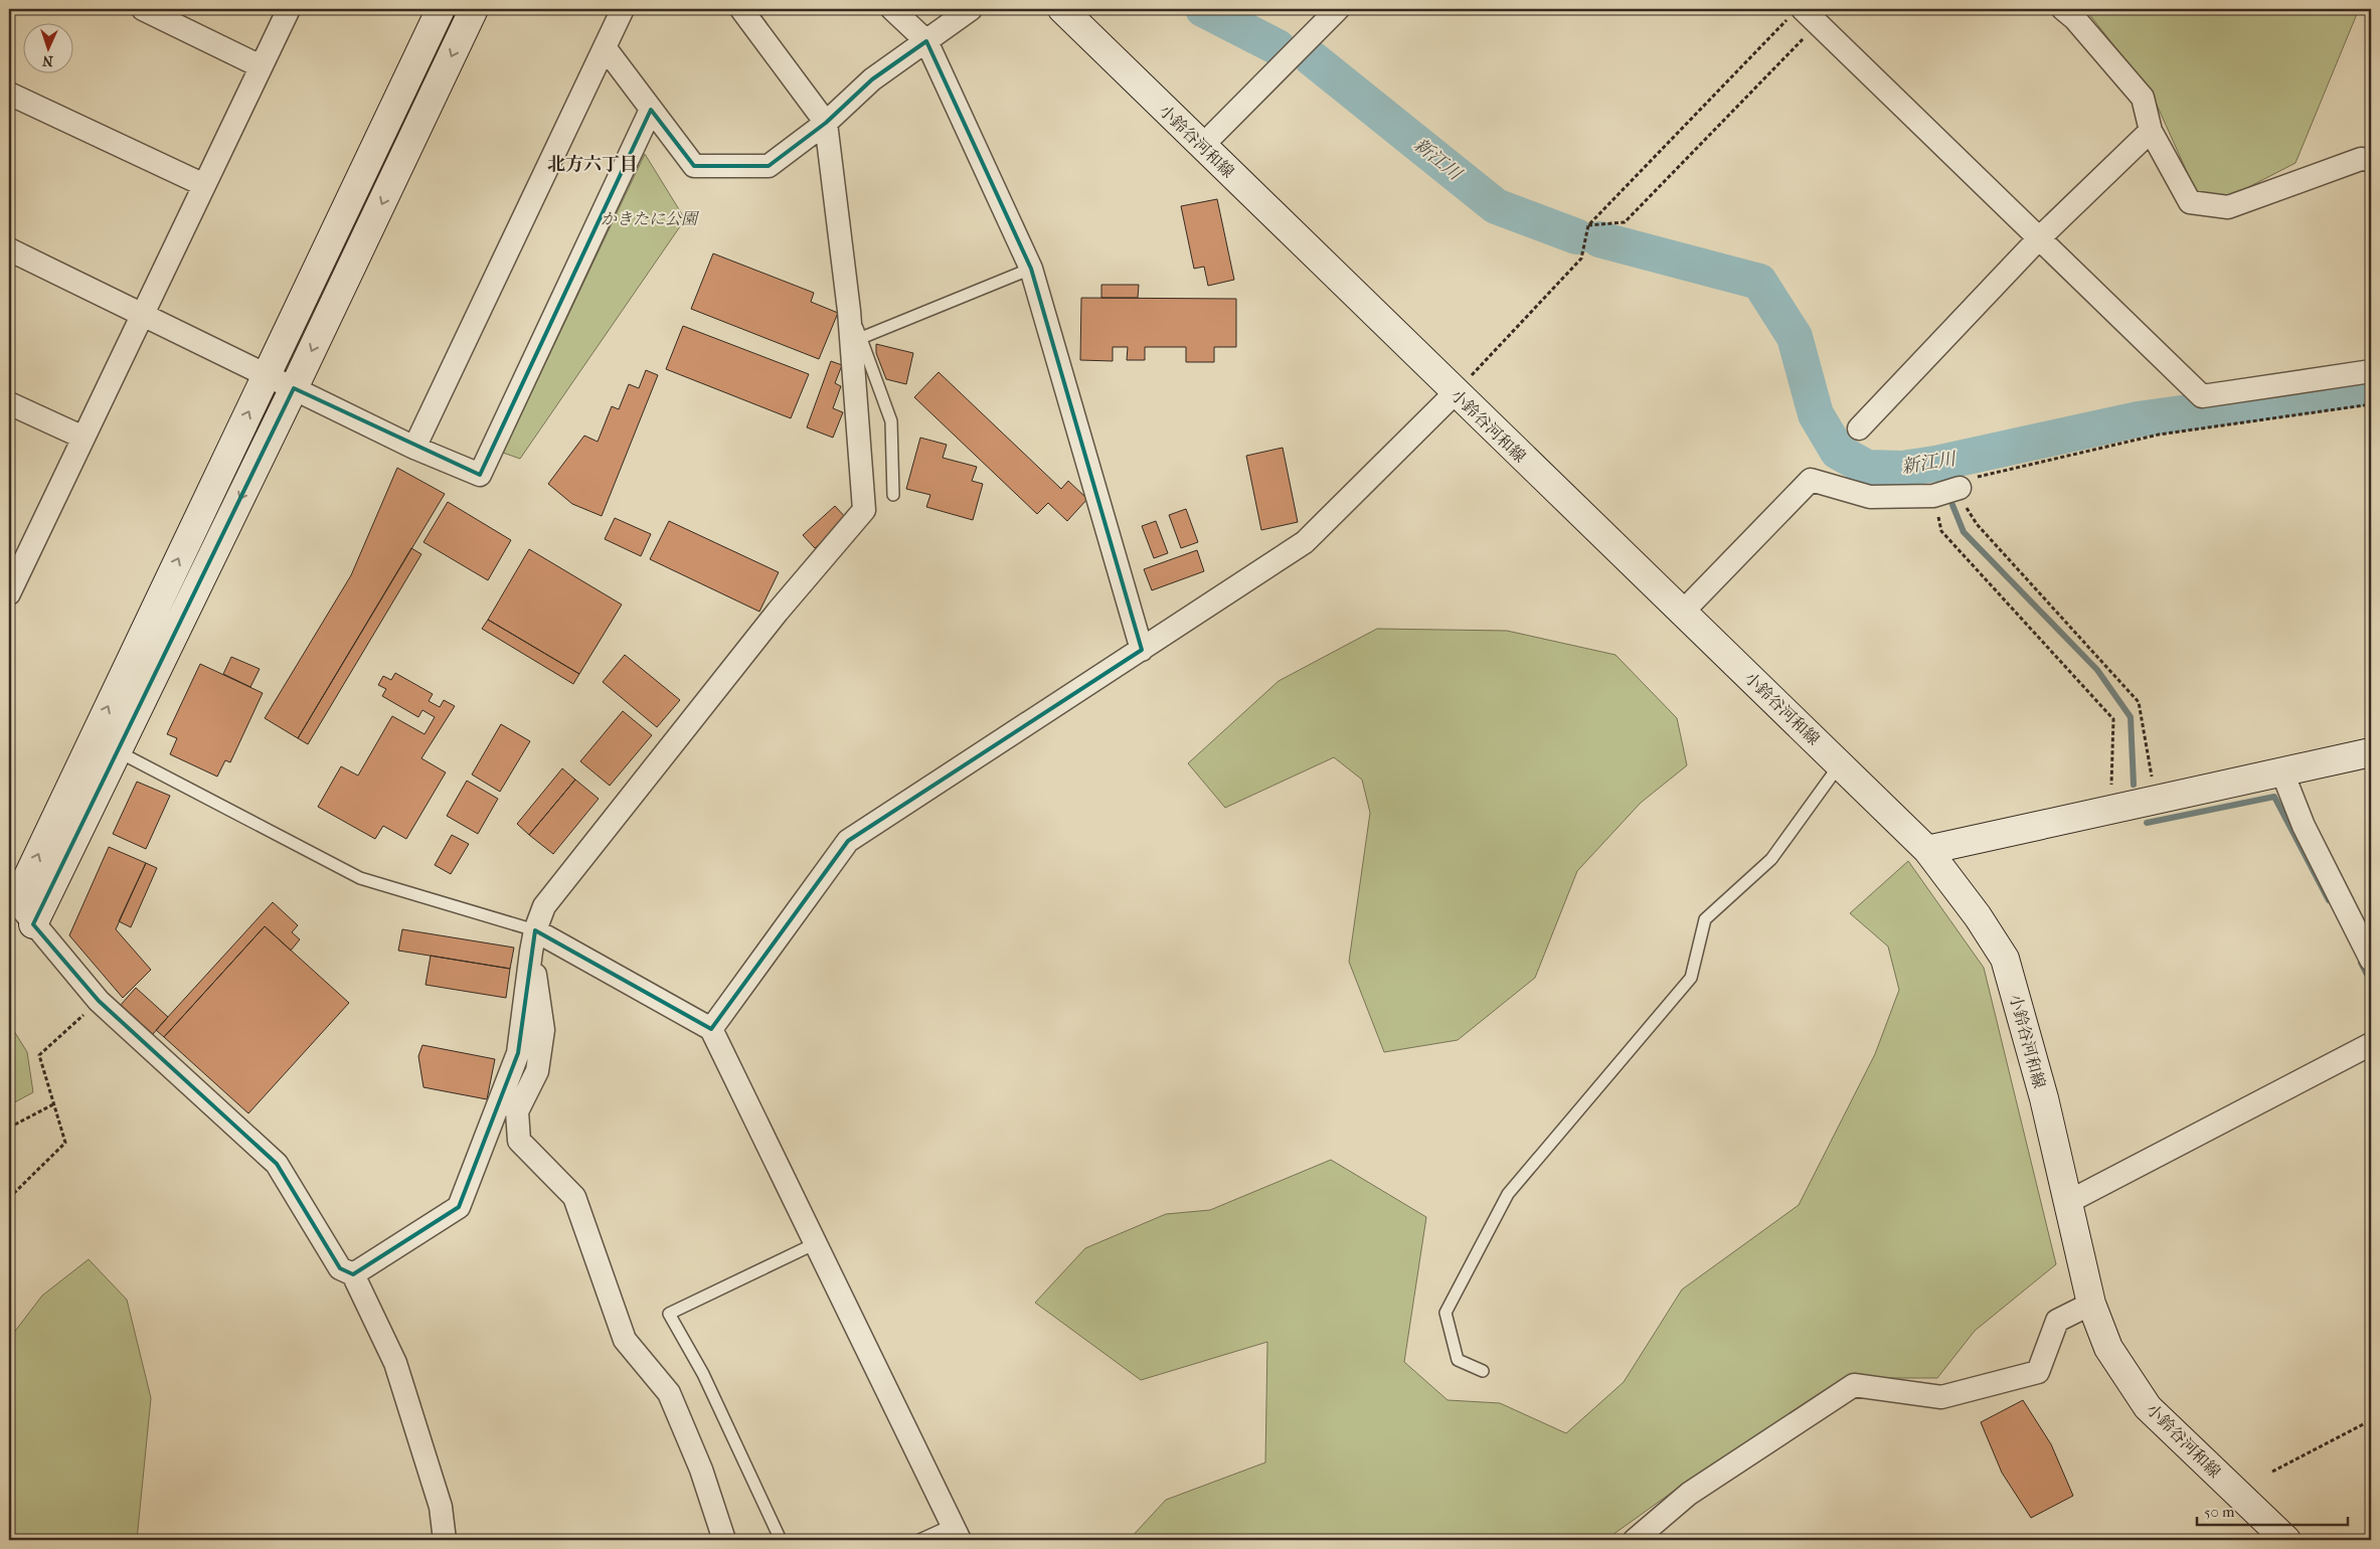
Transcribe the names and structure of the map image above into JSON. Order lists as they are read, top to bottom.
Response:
{
  "streets": {
    "street": ["小鈴谷河和線"]
  },
  "districts": ["北方六丁目"],
  "water": ["新江川"],
  "parks": ["かきたに公園"],
  "scale_bar": "50 m",
  "north": "bottom"
}
